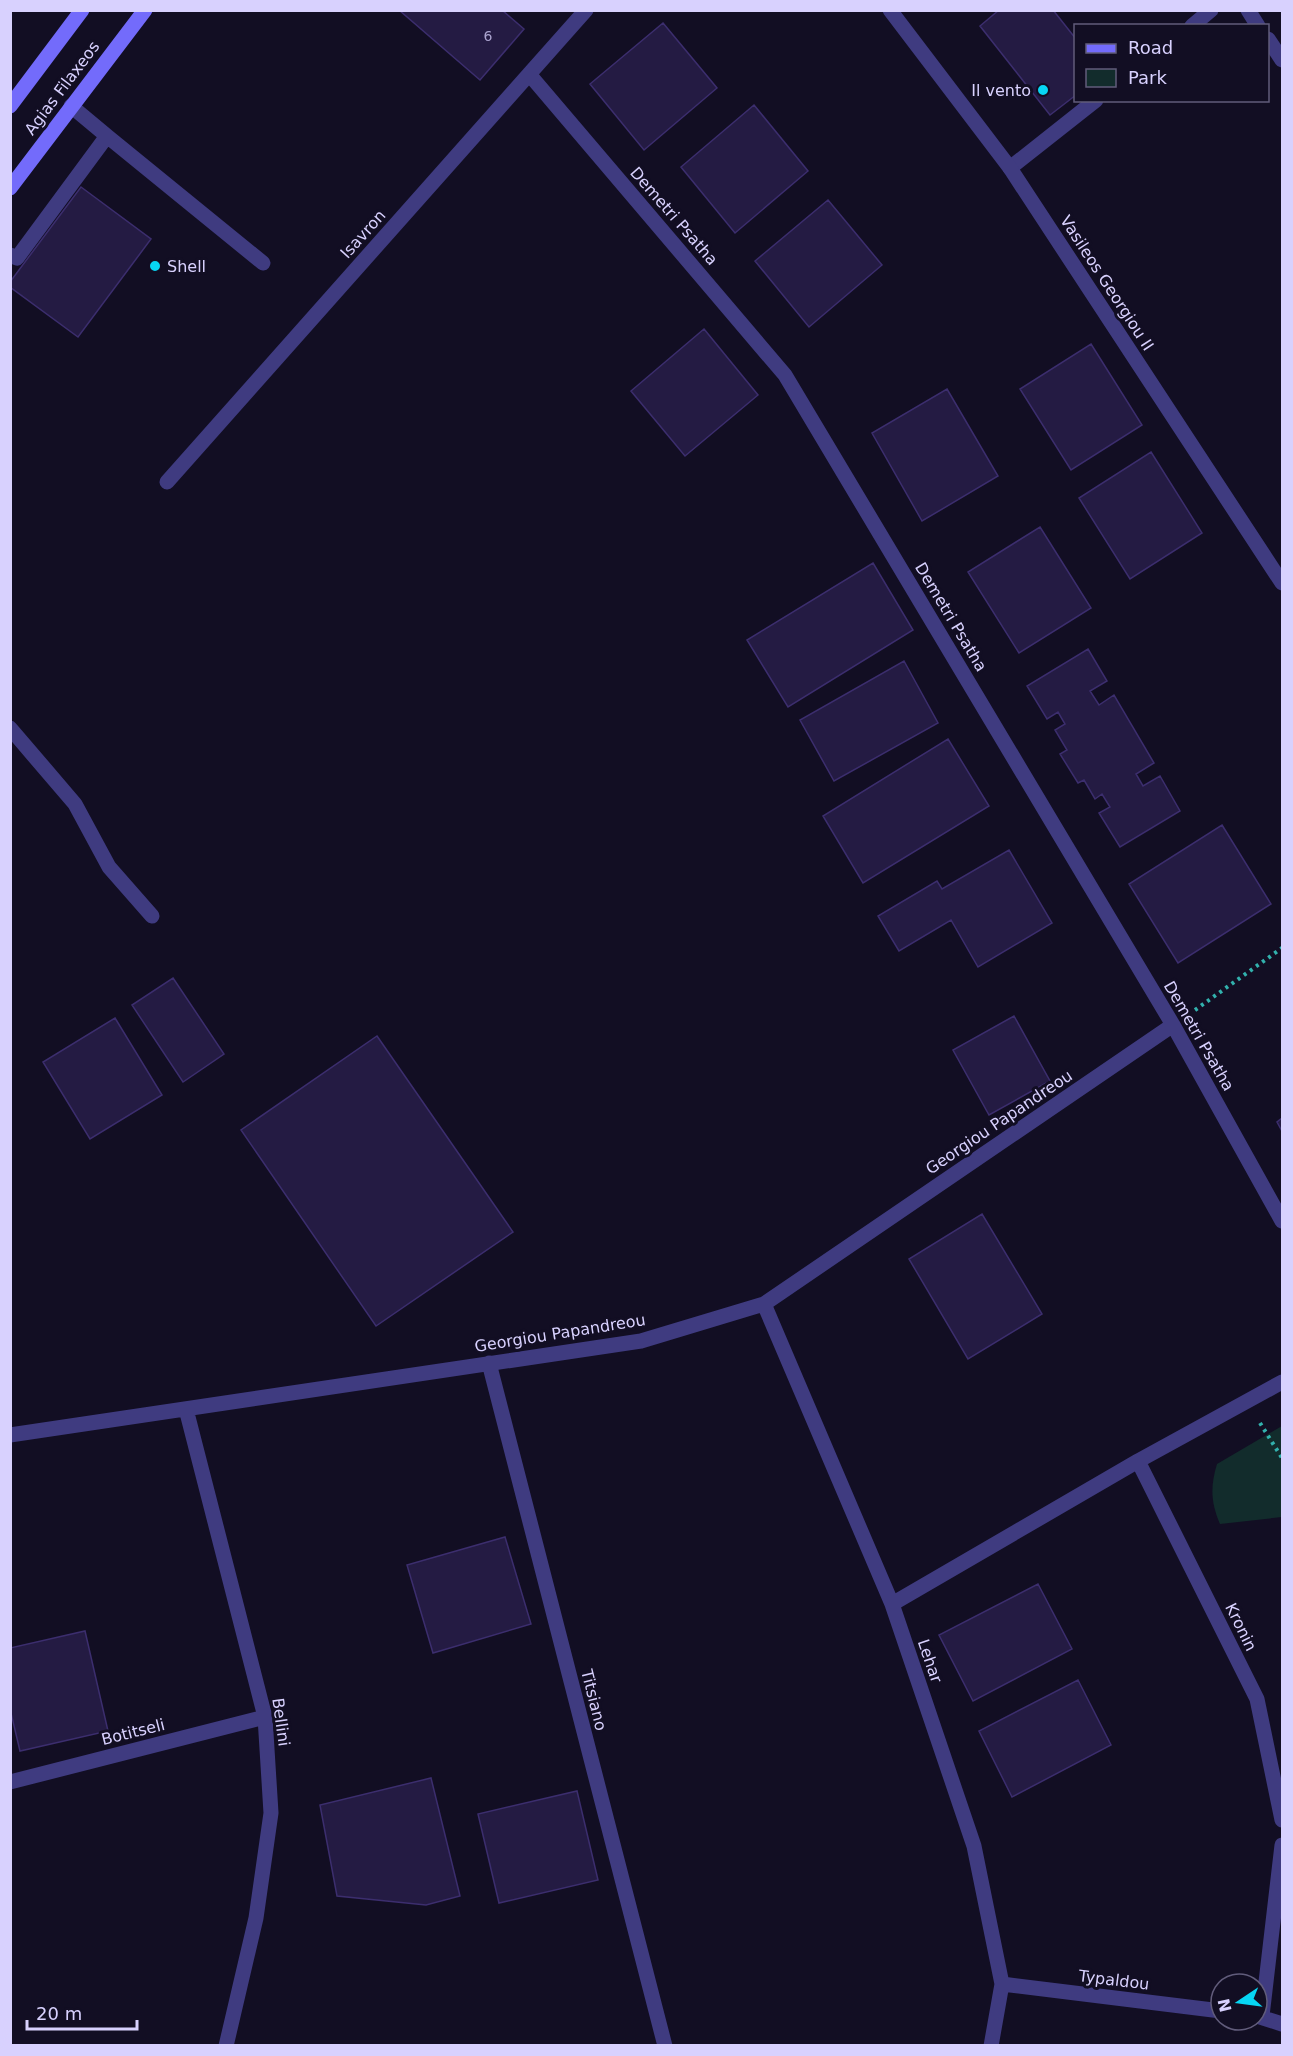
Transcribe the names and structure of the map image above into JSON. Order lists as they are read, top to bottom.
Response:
{
  "streets": {
    "main road": ["Agias Filaxeos"],
    "street": [
      "Demetri Psatha",
      "Isavron",
      "Vasileos Georgiou II",
      "Georgiou Papandreou",
      "Kronin",
      "Lehar",
      "Titsiano",
      "Bellini",
      "Botitseli",
      "Typaldou"
    ]
  },
  "crossings": [
    ["Demetri Psatha", "Isavron"],
    ["Demetri Psatha", "Georgiou Papandreou"],
    ["Georgiou Papandreou", "Lehar"],
    ["Georgiou Papandreou", "Titsiano"],
    ["Georgiou Papandreou", "Bellini"],
    ["Lehar", "Typaldou"],
    ["Bellini", "Botitseli"]
  ],
  "places": ["Il vento", "Shell"],
  "house_numbers": ["6"],
  "legend": ["Road", "Park"],
  "scale_bar": "20 m",
  "north": "left"
}
